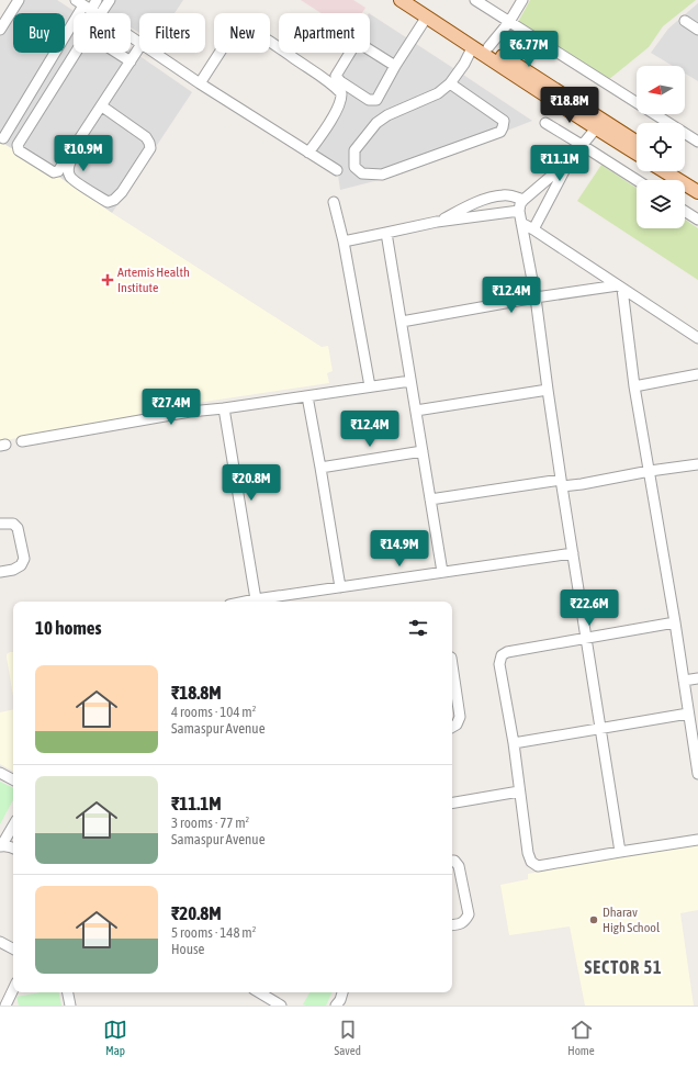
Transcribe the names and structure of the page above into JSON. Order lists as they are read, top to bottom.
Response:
{
  "districts": ["SECTOR 51"],
  "places": {
    "health": ["Artemis Health Institute"],
    "other": ["Dharav High School"]
  },
  "north": "left",
  "page": {
    "chip": [
      "Buy",
      "Rent",
      "Filters",
      "New",
      "Apartment"
    ],
    "price": [
      "₹6.77M",
      "₹18.8M",
      "₹10.9M",
      "₹11.1M",
      "₹12.4M",
      "₹27.4M",
      "₹12.4M",
      "₹20.8M",
      "₹14.9M",
      "₹22.6M"
    ],
    "heading": "10 homes",
    "list": [
      {
        "name": "₹18.8M",
        "note": "4 rooms · 104 m² · Samaspur Avenue"
      },
      {
        "name": "₹11.1M",
        "note": "3 rooms · 77 m² · Samaspur Avenue"
      },
      {
        "name": "₹20.8M",
        "note": "5 rooms · 148 m² · House"
      }
    ],
    "tabs": ["Map", "Saved", "Home"]
  }
}
